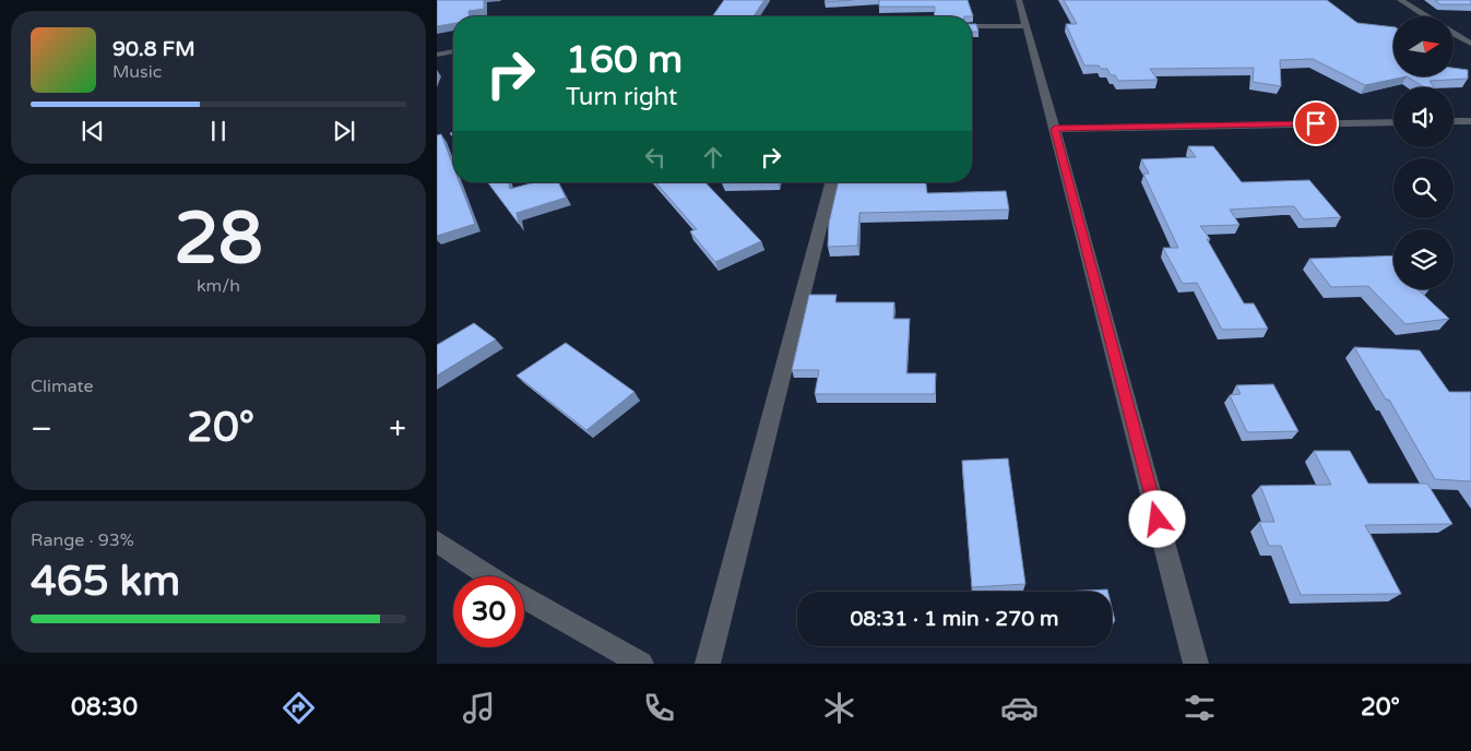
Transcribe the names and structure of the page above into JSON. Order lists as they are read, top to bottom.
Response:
{
  "north": "right",
  "page": {
    "turn": ["160 m", "Turn right"],
    "song": ["90.8 FM", "Music"],
    "tile": [
      ["28", "km/h"],
      "Climate",
      ["Range · 93%", "465 km"]
    ],
    "heat": ["−", "20°", "+"],
    "limit": "30",
    "trip": "08:31 · 1 min · 270 m",
    "tabs": ["08:30", "20°"]
  }
}
